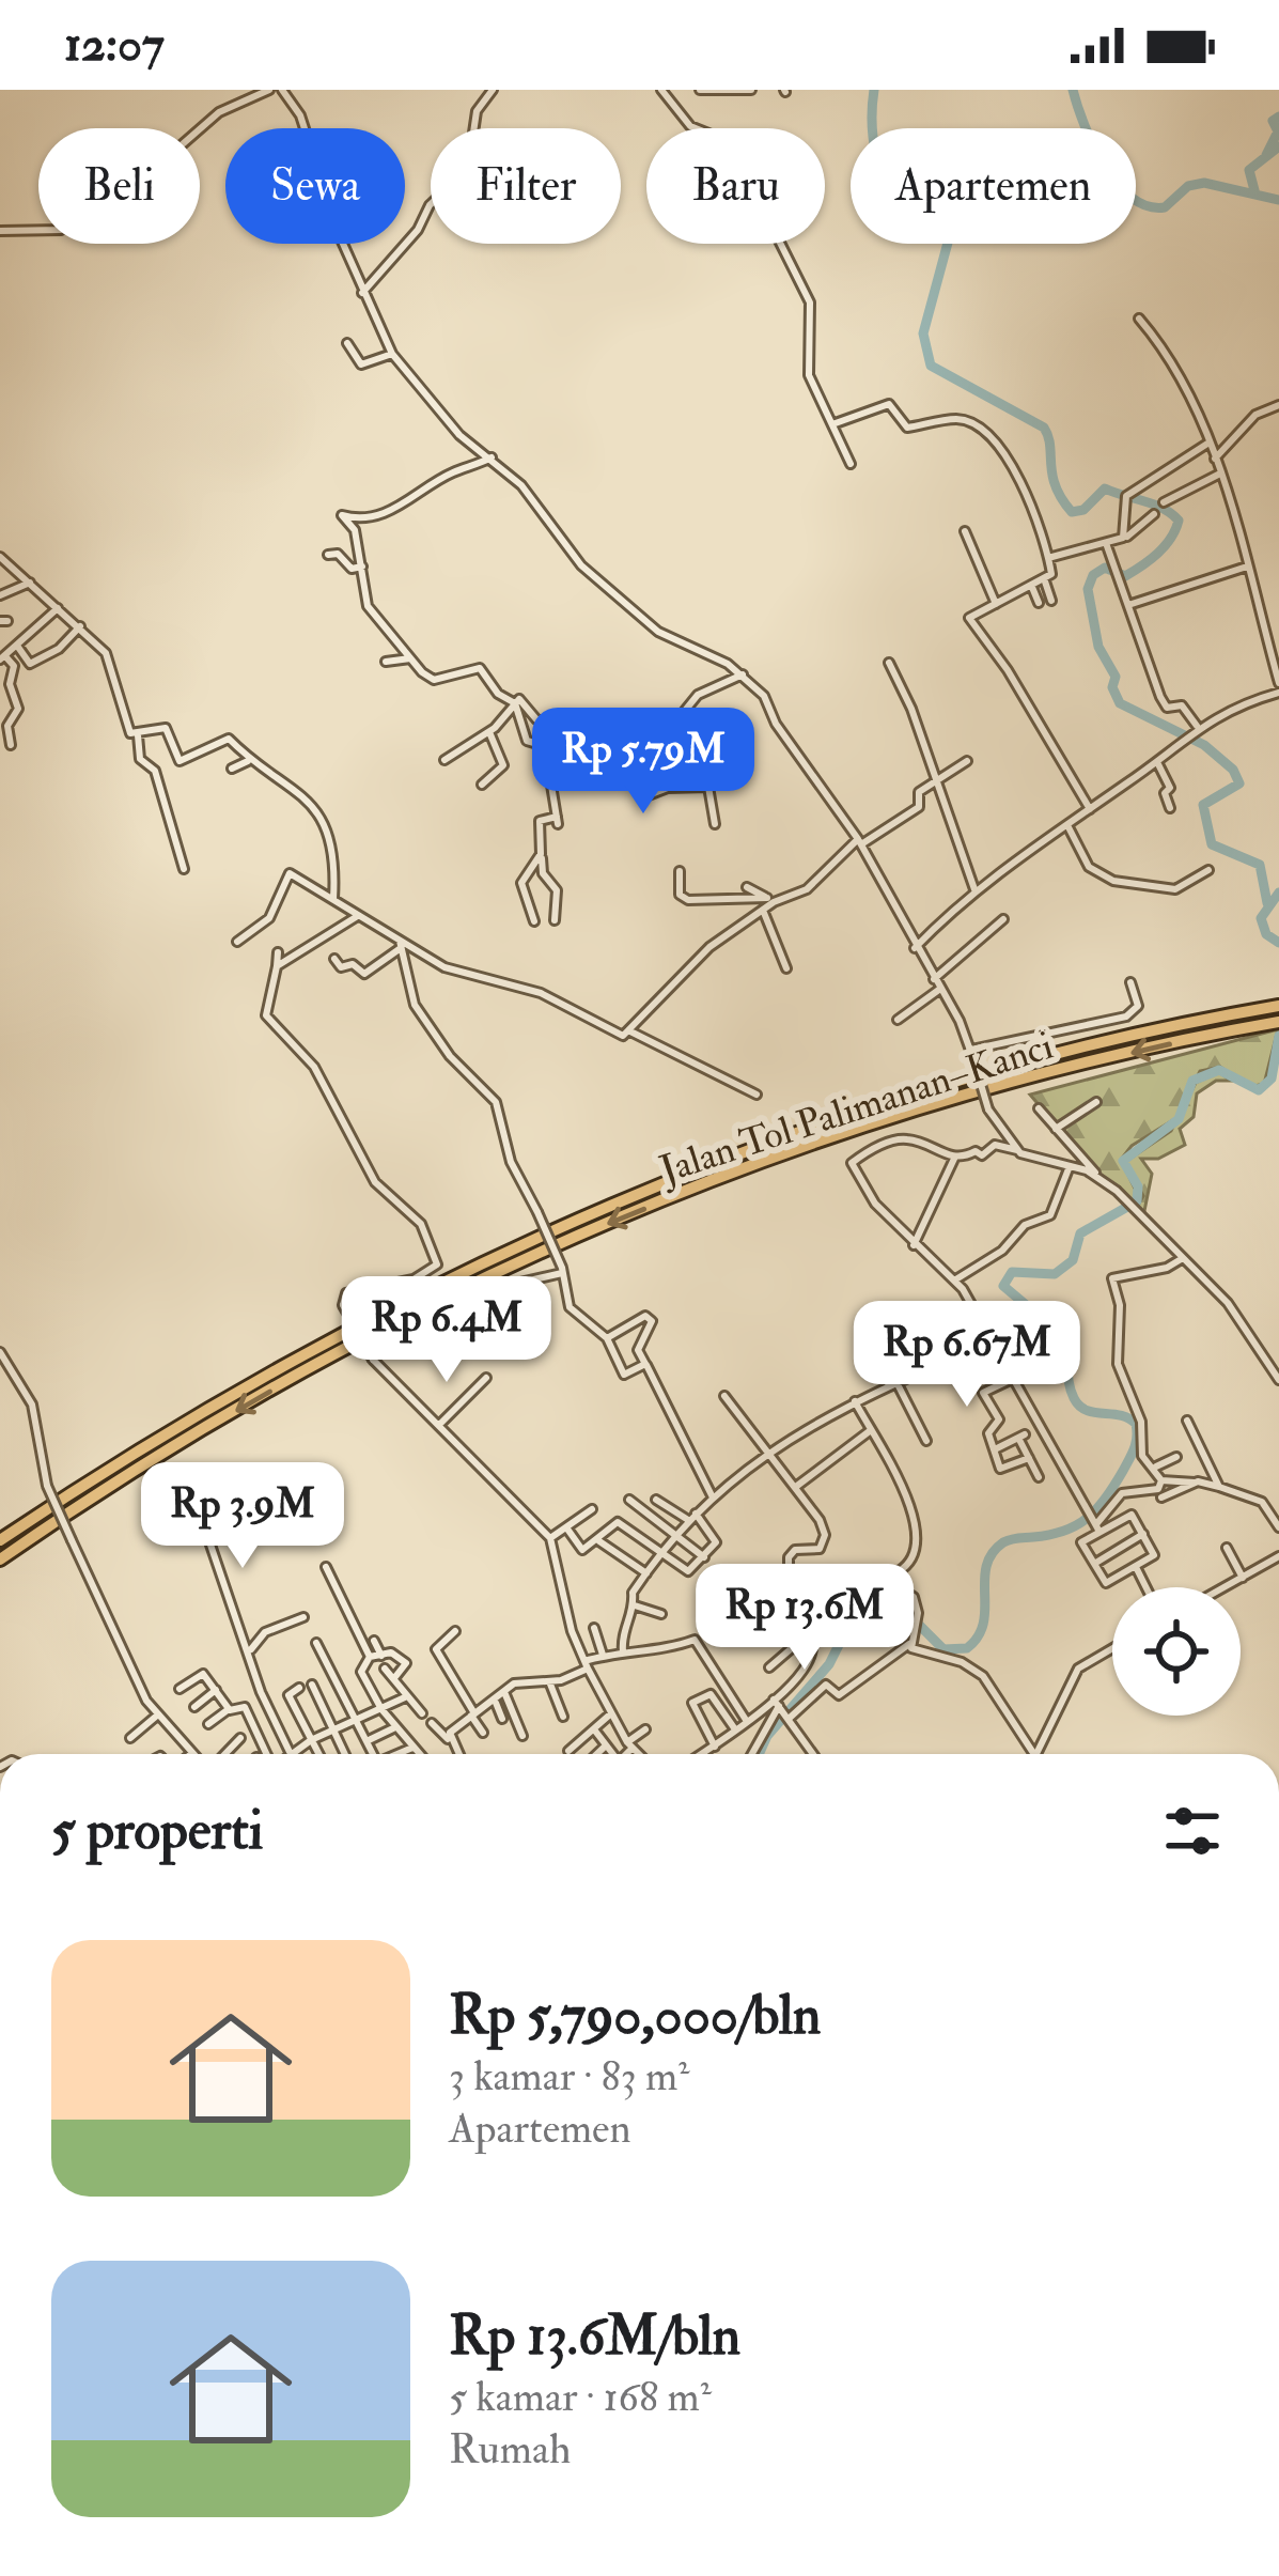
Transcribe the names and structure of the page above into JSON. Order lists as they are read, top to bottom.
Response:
{
  "streets": {
    "highway": ["Jalan Tol Palimanan–Kanci"]
  },
  "page": {
    "status": "12:07",
    "chip": [
      "Beli",
      "Sewa",
      "Filter",
      "Baru",
      "Apartemen"
    ],
    "price": [
      "Rp 5.79M",
      "Rp 6.4M",
      "Rp 6.67M",
      "Rp 3.9M",
      "Rp 13.6M"
    ],
    "heading": "5 properti",
    "list": [
      {
        "name": "Rp 5,790,000/bln",
        "note": "3 kamar · 83 m² · Apartemen"
      },
      {
        "name": "Rp 13.6M/bln",
        "note": "5 kamar · 168 m² · Rumah"
      }
    ]
  }
}
